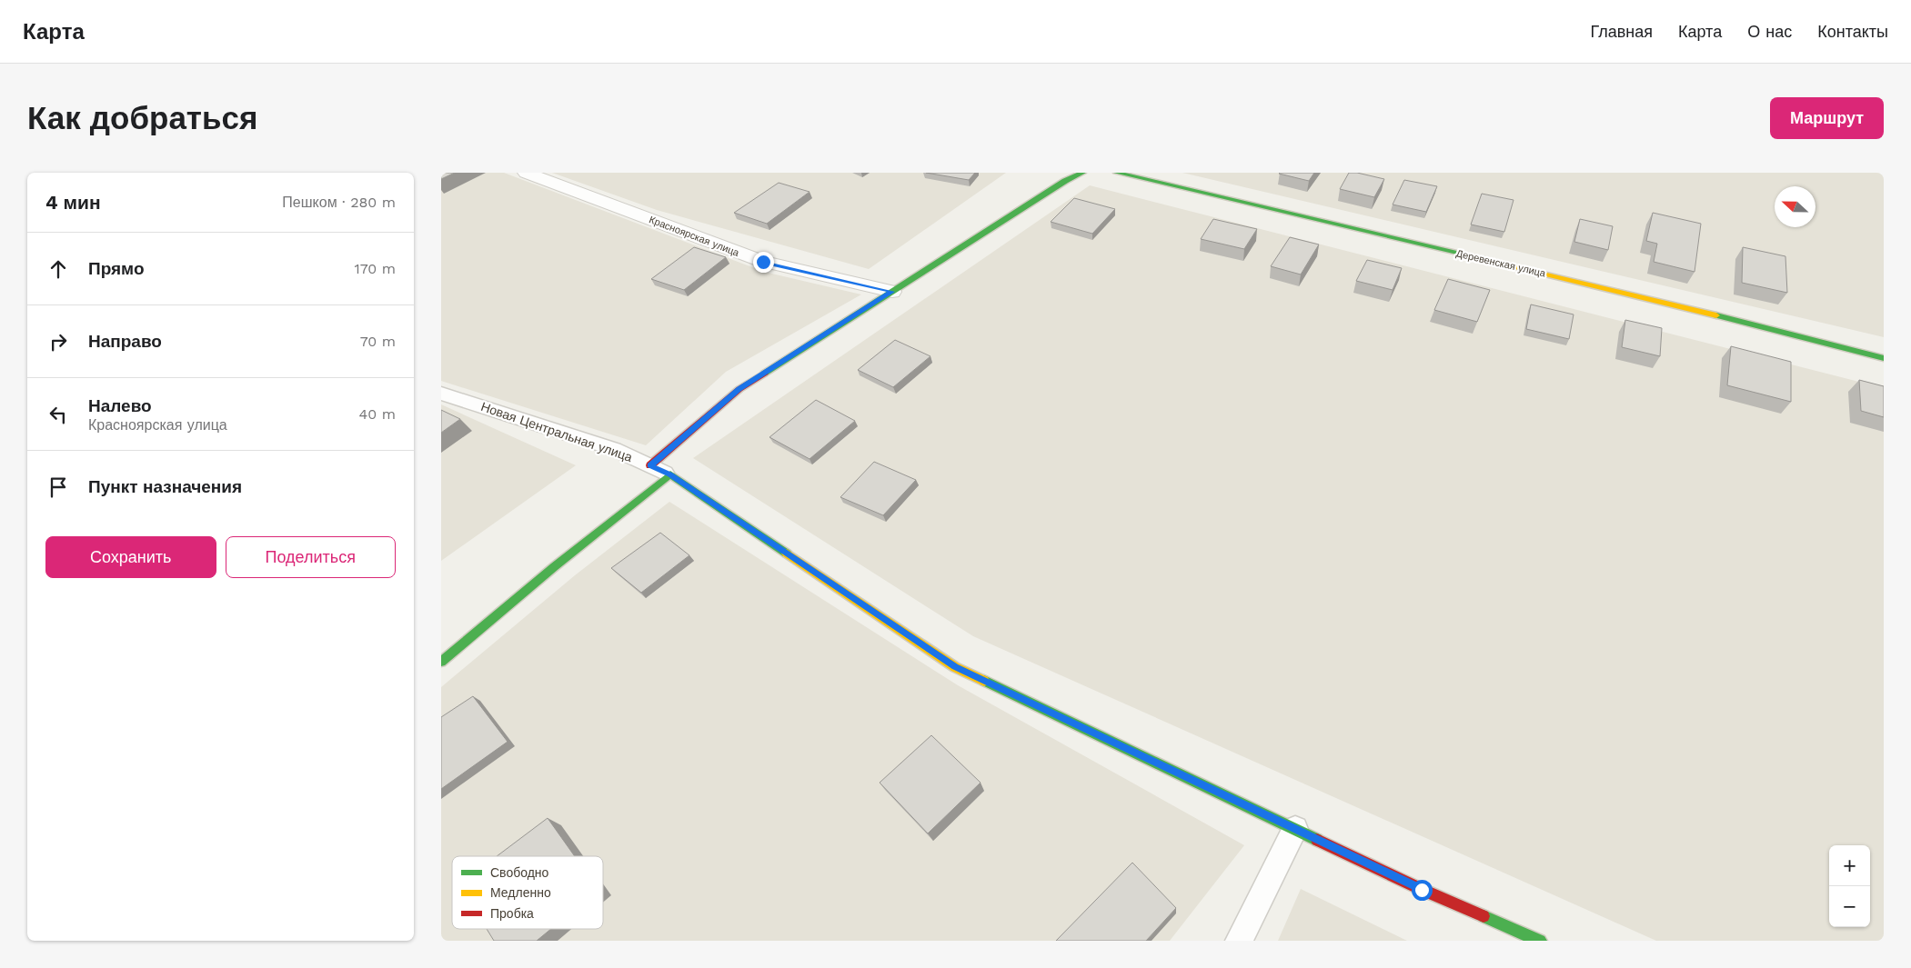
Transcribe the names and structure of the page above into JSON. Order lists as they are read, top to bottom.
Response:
{
  "streets": {
    "street": ["Красноярская улица", "Деревенская улица"],
    "lane": ["Новая Центральная улица"]
  },
  "legend": ["Свободно", "Медленно", "Пробка"],
  "north": "left",
  "page": {
    "header": "Карта",
    "nav": [
      "Главная",
      "Карта",
      "О нас",
      "Контакты"
    ],
    "buttons": [
      "Маршрут",
      ["Сохранить", "Поделиться"]
    ],
    "title": "Как добраться",
    "heading": ["4 мин", "Пешком · 280 m"],
    "list": [
      ["Прямо", "170 m"],
      ["Направо", "70 m"],
      ["Налево", "Красноярская улица", "40 m"],
      "Пункт назначения"
    ],
    "map_buttons": ["+", "−"]
  }
}
